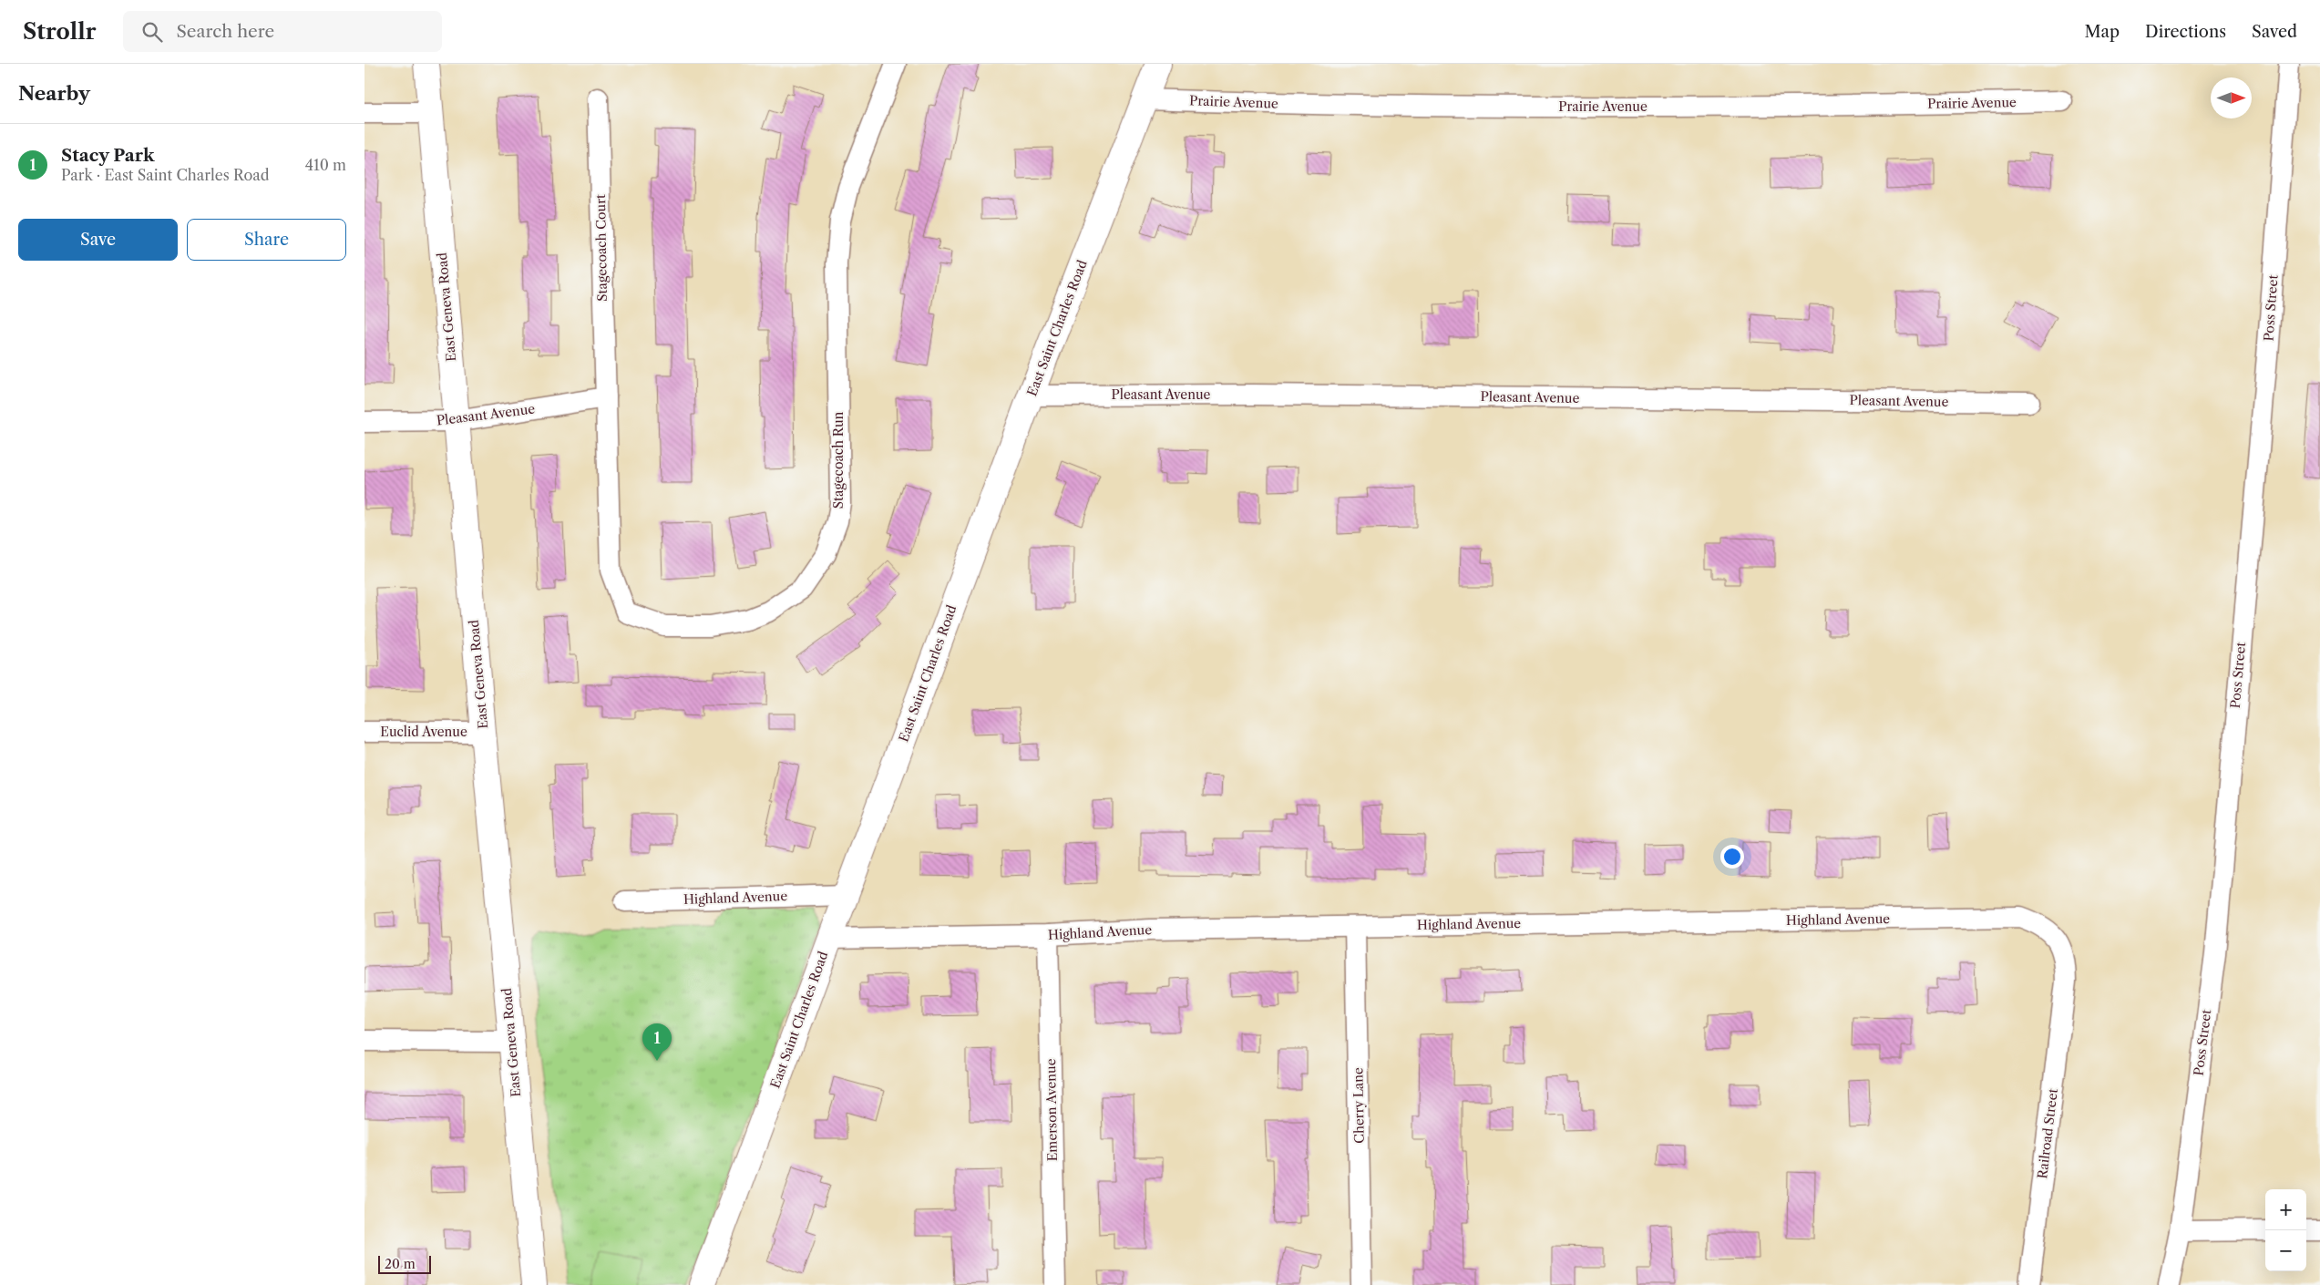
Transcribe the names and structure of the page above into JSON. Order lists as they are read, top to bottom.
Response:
{
  "streets": {
    "street": [
      "Prairie Avenue",
      "Stagecoach Court",
      "East Geneva Road",
      "Poss Street",
      "East Saint Charles Road",
      "Pleasant Avenue",
      "Stagecoach Run",
      "Euclid Avenue",
      "Highland Avenue",
      "Cherry Lane",
      "Emerson Avenue",
      "Railroad Street"
    ]
  },
  "crossings": [
    ["Prairie Avenue", "East Saint Charles Road"],
    ["Stagecoach Court", "Pleasant Avenue"],
    ["Stagecoach Court", "Stagecoach Run"],
    ["East Geneva Road", "Pleasant Avenue"],
    ["East Geneva Road", "Euclid Avenue"],
    ["East Saint Charles Road", "Pleasant Avenue"],
    ["East Saint Charles Road", "Highland Avenue"],
    ["Pleasant Avenue", "Stagecoach Run"],
    ["Highland Avenue", "Cherry Lane"],
    ["Highland Avenue", "Emerson Avenue"],
    ["Highland Avenue", "Railroad Street"]
  ],
  "scale_bar": "20 m",
  "north": "right",
  "page": {
    "header": "Strollr",
    "search": "Search here",
    "nav": ["Map", "Directions", "Saved"],
    "heading": "Nearby",
    "list": [
      {
        "mark": "1",
        "name": "Stacy Park",
        "note": "Park · East Saint Charles Road",
        "value": "410 m"
      }
    ],
    "buttons": ["Save", "Share"],
    "pins": "1",
    "map_buttons": ["+", "−"],
    "scale": "20 m"
  }
}
